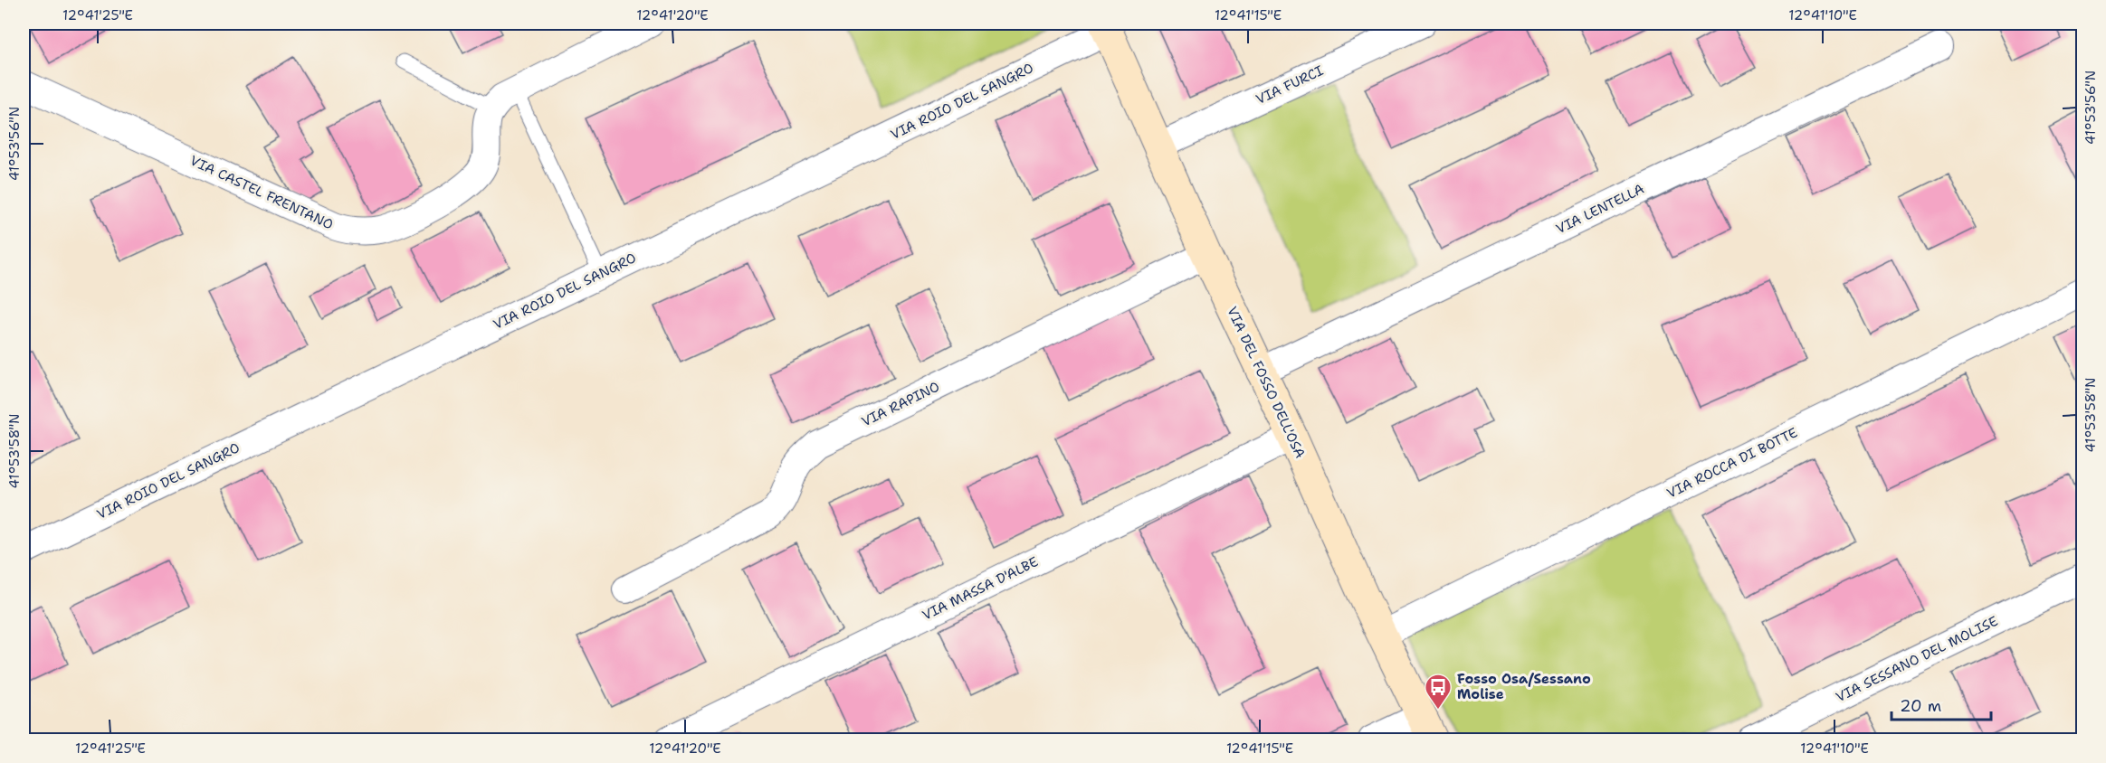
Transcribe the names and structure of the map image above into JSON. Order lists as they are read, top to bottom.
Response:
{
  "streets": {
    "street": [
      "VIA FURCI",
      "VIA ROIO DEL SANGRO",
      "VIA CASTEL FRENTANO",
      "VIA LENTELLA",
      "VIA DEL FOSSO DELL'OSA",
      "VIA RAPINO",
      "VIA ROCCA DI BOTTE",
      "VIA MASSA D'ALBE",
      "VIA SESSANO DEL MOLISE"
    ]
  },
  "crossings": [
    ["VIA FURCI", "VIA DEL FOSSO DELL'OSA"],
    ["VIA ROIO DEL SANGRO", "VIA DEL FOSSO DELL'OSA"],
    ["VIA LENTELLA", "VIA DEL FOSSO DELL'OSA"],
    ["VIA DEL FOSSO DELL'OSA", "VIA RAPINO"],
    ["VIA DEL FOSSO DELL'OSA", "VIA ROCCA DI BOTTE"],
    ["VIA DEL FOSSO DELL'OSA", "VIA MASSA D'ALBE"]
  ],
  "places": {
    "bus stop": ["Fosso Osa/Sessano Molise"]
  },
  "scale_bar": "20 m",
  "coordinates": [
    "12°41'25\"E",
    "12°41'20\"E",
    "12°41'15\"E",
    "12°41'10\"E",
    "41°53'56\"N",
    "41°53'58\"N"
  ]
}
